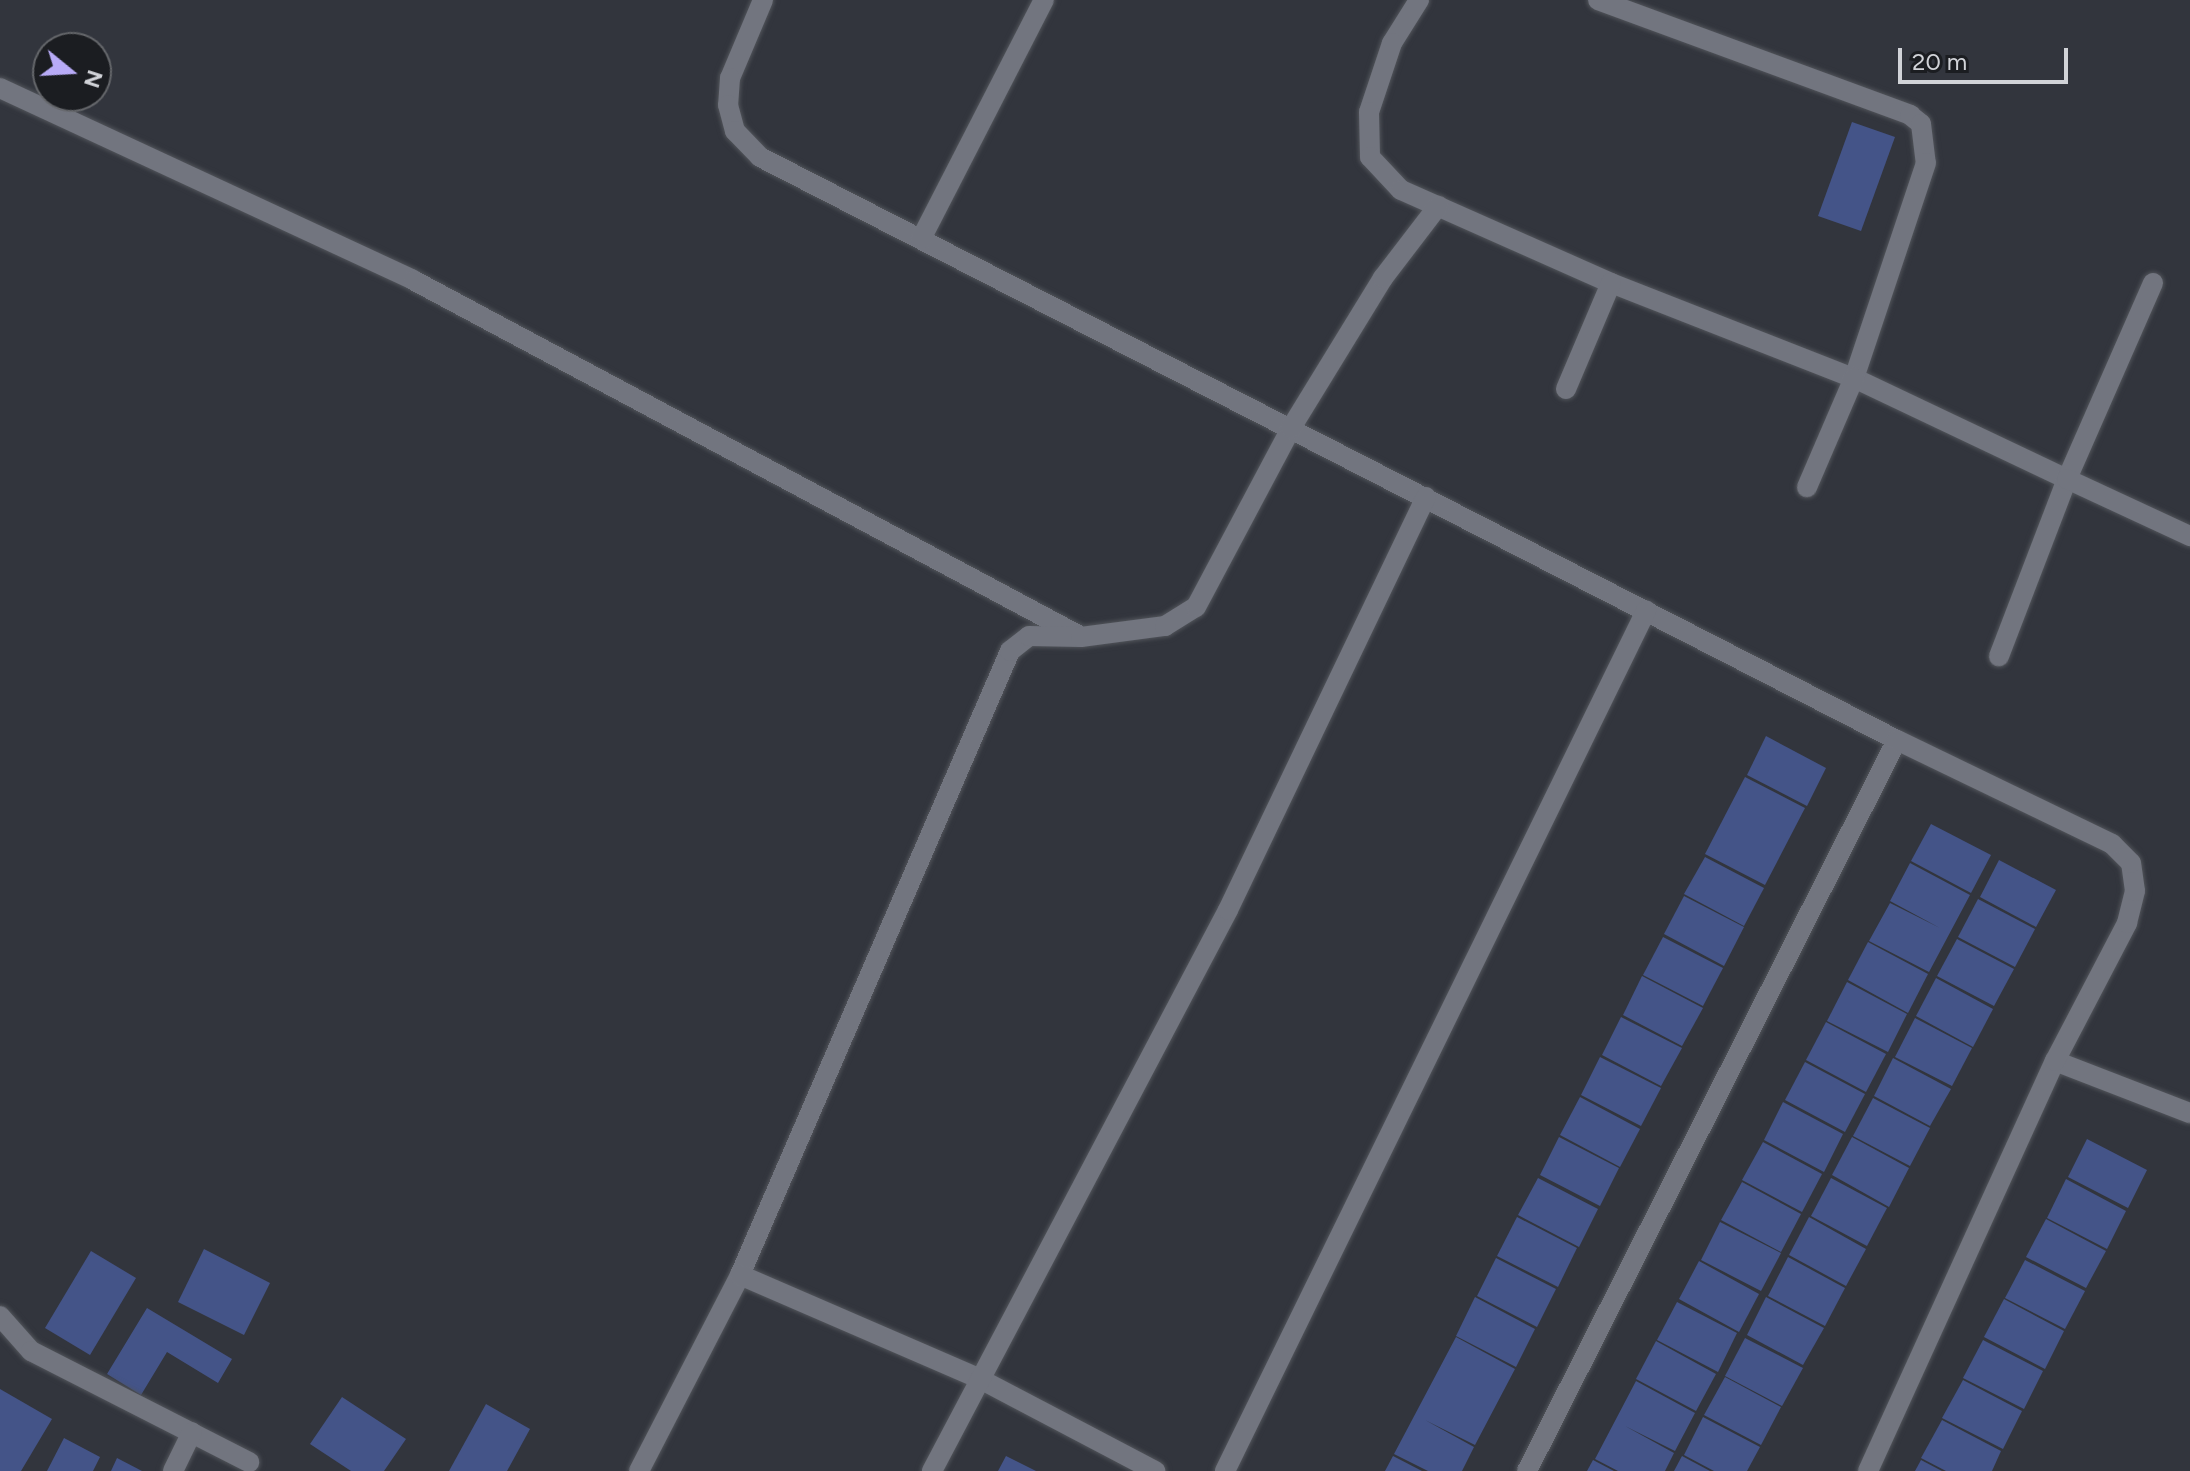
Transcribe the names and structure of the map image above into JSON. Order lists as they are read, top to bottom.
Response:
{
  "scale_bar": "20 m",
  "north": "right"
}
